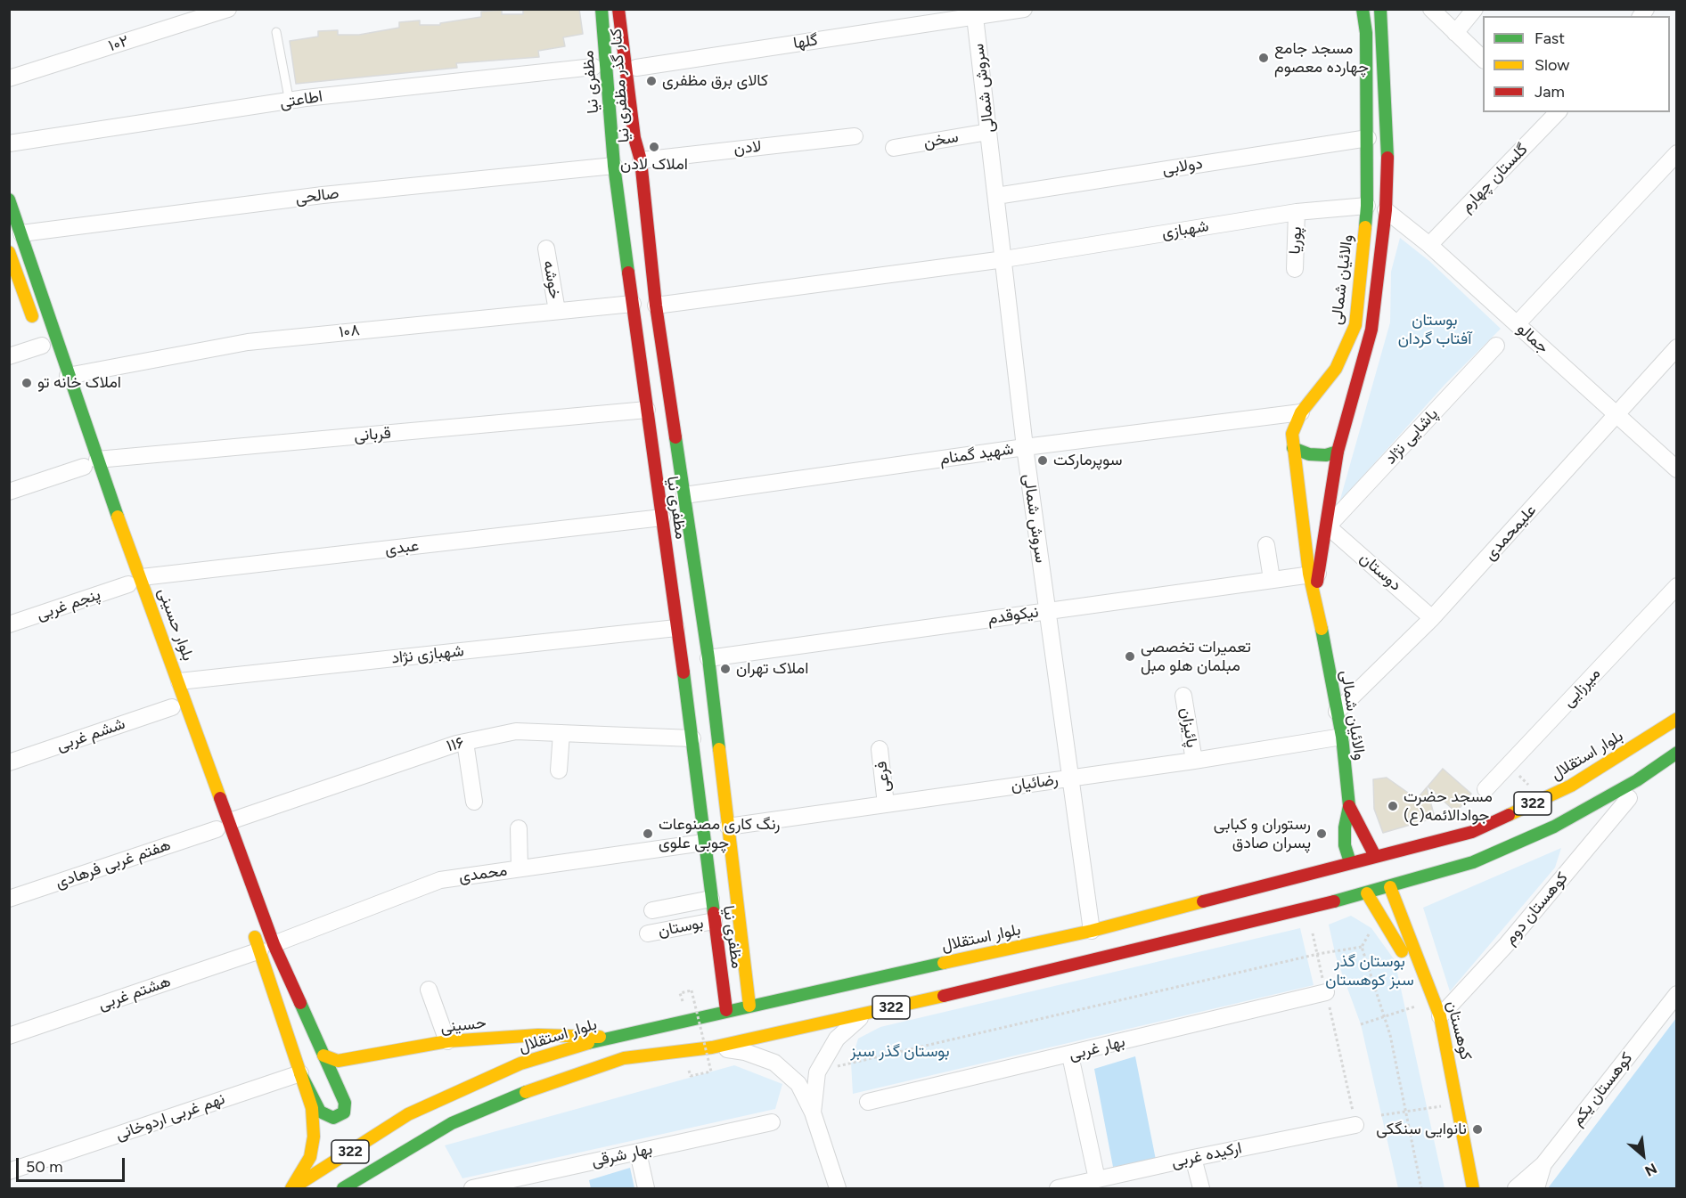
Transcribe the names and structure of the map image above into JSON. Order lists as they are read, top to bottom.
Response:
{
  "streets": {
    "main road": [
      "مظفری نیا",
      "کنار گذر مظفری نیا",
      "والائیان شمالی",
      "بلوار حسینی",
      "بلوار استقلال",
      "322",
      "حسینی",
      "کوهستان"
    ],
    "street": [
      "گلها",
      "۱۰۲",
      "سروش شمالی",
      "اطاعتی",
      "سخن",
      "لادن",
      "دولابی",
      "گلستان چهارم",
      "صالحی",
      "شهبازی",
      "پوریا",
      "خوشه",
      "۱۰۸",
      "جمالو",
      "قربانی",
      "پاشایی نژاد",
      "شهید گمنام",
      "علیمحمدی",
      "عبدی",
      "دوستان",
      "پنجم غربی",
      "نیکوقدم",
      "شهبازی نژاد",
      "میرزایی",
      "پائیزان",
      "ششم غربی",
      "۱۱۶",
      "فرعی",
      "رضائیان",
      "هفتم غربی فرهادی",
      "محمدی",
      "کوهستان دوم",
      "بوستان",
      "هشتم غربی",
      "بهار غربی",
      "کوهستان یکم",
      "نهم غربی اردوخانی",
      "بهار شرقی",
      "ارکیده غربی"
    ]
  },
  "crossings": [
    ["گلها", "کنار گذر مظفری نیا"],
    ["گلها", "سروش شمالی"],
    ["مظفری نیا", "کنار گذر مظفری نیا"],
    ["مظفری نیا", "لادن"],
    ["مظفری نیا", "صالحی"],
    ["مظفری نیا", "شهبازی"],
    ["مظفری نیا", "۱۰۸"],
    ["مظفری نیا", "قربانی"],
    ["مظفری نیا", "شهید گمنام"],
    ["مظفری نیا", "عبدی"],
    ["مظفری نیا", "نیکوقدم"],
    ["مظفری نیا", "شهبازی نژاد"],
    ["مظفری نیا", "۱۱۶"],
    ["مظفری نیا", "بلوار استقلال"],
    ["مظفری نیا", "رضائیان"],
    ["مظفری نیا", "محمدی"],
    ["مظفری نیا", "بوستان"],
    ["کنار گذر مظفری نیا", "لادن"],
    ["سروش شمالی", "سخن"],
    ["سروش شمالی", "دولابی"],
    ["سروش شمالی", "شهبازی"],
    ["سروش شمالی", "شهید گمنام"],
    ["سروش شمالی", "نیکوقدم"],
    ["سروش شمالی", "بلوار استقلال"],
    ["سروش شمالی", "رضائیان"],
    ["دولابی", "والائیان شمالی"],
    ["گلستان چهارم", "جمالو"],
    ["صالحی", "بلوار حسینی"],
    ["شهبازی", "پوریا"],
    ["شهبازی", "والائیان شمالی"],
    ["خوشه", "۱۰۸"],
    ["والائیان شمالی", "جمالو"],
    ["والائیان شمالی", "پاشایی نژاد"],
    ["والائیان شمالی", "شهید گمنام"],
    ["والائیان شمالی", "علیمحمدی"],
    ["والائیان شمالی", "دوستان"],
    ["والائیان شمالی", "نیکوقدم"],
    ["والائیان شمالی", "بلوار استقلال"],
    ["والائیان شمالی", "رضائیان"],
    ["والائیان شمالی", "کوهستان"],
    ["۱۰۸", "بلوار حسینی"],
    ["جمالو", "علیمحمدی"],
    ["قربانی", "بلوار حسینی"],
    ["پاشایی نژاد", "دوستان"],
    ["علیمحمدی", "دوستان"],
    ["عبدی", "پنجم غربی"],
    ["عبدی", "بلوار حسینی"],
    ["پنجم غربی", "بلوار حسینی"],
    ["بلوار حسینی", "شهبازی نژاد"],
    ["بلوار حسینی", "۱۱۶"],
    ["بلوار حسینی", "هفتم غربی فرهادی"],
    ["بلوار حسینی", "محمدی"],
    ["بلوار حسینی", "هشتم غربی"],
    ["بلوار حسینی", "حسینی"],
    ["بلوار حسینی", "نهم غربی اردوخانی"],
    ["پائیزان", "رضائیان"],
    ["۱۱۶", "هفتم غربی فرهادی"],
    ["بلوار استقلال", "حسینی"],
    ["بلوار استقلال", "کوهستان"],
    ["فرعی", "رضائیان"],
    ["محمدی", "هشتم غربی"],
    ["کوهستان دوم", "کوهستان"]
  ],
  "parks": ["بوستان آفتاب گردان", "بوستان گذر سبز کوهستان", "بوستان گذر سبز"],
  "places": [
    "مسجد جامع چهارده معصوم",
    "کالای برق مظفری",
    "املاک لادن",
    "املاک خانه تو",
    "سوپرمارکت",
    "تعمیرات تخصصی مبلمان هلو مبل",
    "املاک تهران",
    "مسجد حضرت جوادالائمه(ع)",
    "رنگ کاری مصنوعات چوبی علوی",
    "رستوران و کبابی پسران صادق",
    "نانوایی سنگکی"
  ],
  "legend": ["Fast", "Slow", "Jam"],
  "scale_bar": "50 m",
  "north": "bottom right"
}
